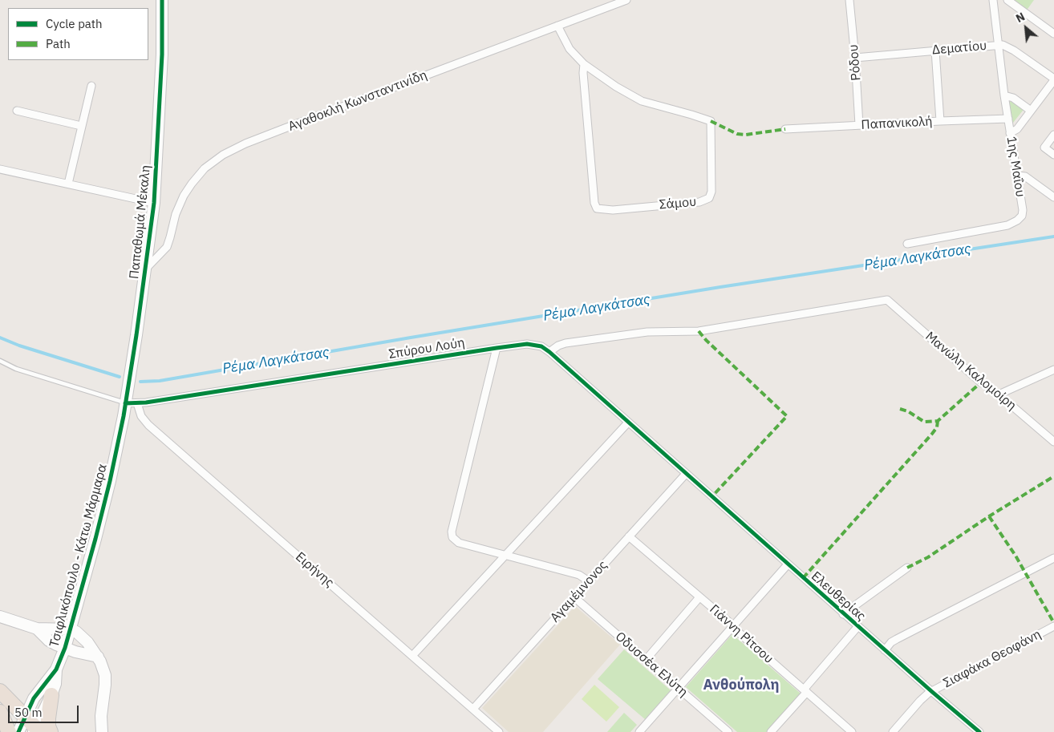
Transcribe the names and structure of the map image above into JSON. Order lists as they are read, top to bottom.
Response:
{
  "streets": {
    "street": [
      "Δεματίου",
      "Ρόδου",
      "Αγαθοκλή Κωνσταντινίδη",
      "Παπανικολή",
      "1ης Μαΐου",
      "Σάμου",
      "Παπαθωμά Μέκαλη",
      "Σπύρου Λούη",
      "Μανώλη Καλομοίρη",
      "Τσιφλικόπουλο - Κάτω Μάρμαρα",
      "Ειρήνης",
      "Αγαμέμνονoς",
      "Ελευθερίας",
      "Γιάννη Ρίτσου",
      "Σιαφάκα Θεοφάνη",
      "Οδυσσέα Ελύτη"
    ]
  },
  "crossings": [
    ["Δεματίου", "Ρόδου"],
    ["Δεματίου", "1ης Μαΐου"],
    ["Ρόδου", "Παπανικολή"],
    ["Αγαθοκλή Κωνσταντινίδη", "Σάμου"],
    ["Αγαθοκλή Κωνσταντινίδη", "Παπαθωμά Μέκαλη"],
    ["Παπανικολή", "1ης Μαΐου"],
    ["Παπαθωμά Μέκαλη", "Σπύρου Λούη"],
    ["Παπαθωμά Μέκαλη", "Τσιφλικόπουλο - Κάτω Μάρμαρα"],
    ["Σπύρου Λούη", "Μανώλη Καλομοίρη"],
    ["Σπύρου Λούη", "Ειρήνης"],
    ["Σπύρου Λούη", "Αγαμέμνονoς"],
    ["Σπύρου Λούη", "Ελευθερίας"],
    ["Ειρήνης", "Αγαμέμνονoς"],
    ["Αγαμέμνονoς", "Ελευθερίας"],
    ["Αγαμέμνονoς", "Γιάννη Ρίτσου"],
    ["Αγαμέμνονoς", "Οδυσσέα Ελύτη"],
    ["Ελευθερίας", "Σιαφάκα Θεοφάνη"]
  ],
  "districts": ["Ανθούπολη"],
  "water": ["Ρέμα Λαγκάτσας"],
  "legend": ["Cycle path", "Path"],
  "scale_bar": "50 m",
  "north": "top left"
}
